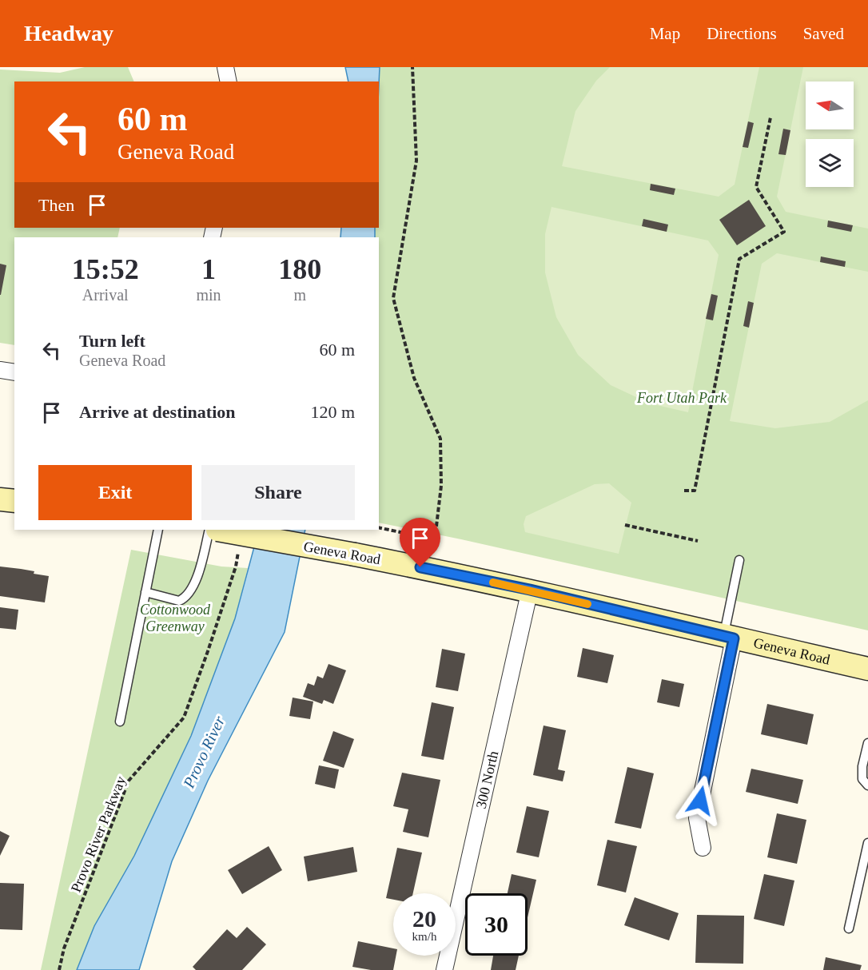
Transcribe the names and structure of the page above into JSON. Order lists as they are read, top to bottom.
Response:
{
  "streets": {
    "main road": ["Geneva Road"],
    "street": ["300 North"],
    "path": ["Provo River Parkway"]
  },
  "crossings": [
    ["Geneva Road", "300 North"]
  ],
  "water": ["Provo River"],
  "parks": ["Fort Utah Park", "Cottonwood Greenway"],
  "north": "left",
  "page": {
    "header": "Headway",
    "nav": ["Map", "Directions", "Saved"],
    "turn": ["60 m", "Geneva Road"],
    "then": "Then",
    "eta": [
      "15:52",
      "Arrival",
      "1",
      "min",
      "180",
      "m"
    ],
    "list": [
      {
        "name": "Turn left",
        "note": "Geneva Road",
        "value": "60 m"
      },
      {
        "name": "Arrive at destination",
        "value": "120 m"
      }
    ],
    "buttons": ["Exit", "Share"],
    "speed": "20 km/h",
    "limit": "30"
  }
}
